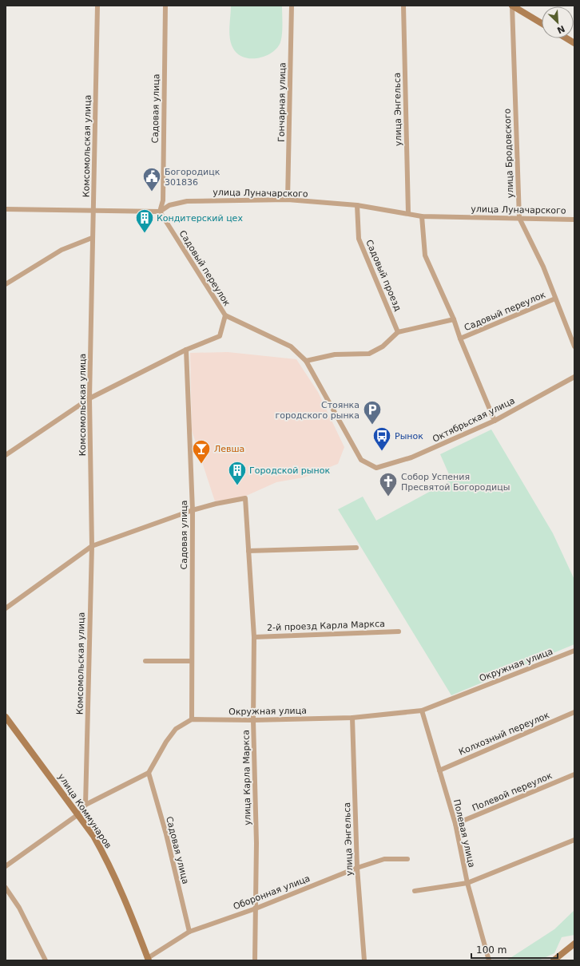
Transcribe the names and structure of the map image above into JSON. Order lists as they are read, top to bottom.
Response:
{
  "streets": {
    "main road": ["улица Коммунаров"],
    "street": [
      "Гончарная улица",
      "Садовая улица",
      "улица Энгельса",
      "Комсомольская улица",
      "улица Бродовского",
      "улица Луначарского",
      "Садовый переулок",
      "Садовый проезд",
      "Октябрьская улица",
      "2-й проезд Карла Маркса",
      "Окружная улица",
      "Колхозный переулок",
      "улица Карла Маркса",
      "Полевой переулок",
      "Полевая улица",
      "Оборонная улица"
    ]
  },
  "crossings": [
    ["Гончарная улица", "улица Луначарского"],
    ["Садовая улица", "улица Луначарского"],
    ["Садовая улица", "Садовый переулок"],
    ["Садовая улица", "Окружная улица"],
    ["Садовая улица", "улица Карла Маркса"],
    ["Садовая улица", "Оборонная улица"],
    ["улица Энгельса", "улица Луначарского"],
    ["улица Энгельса", "Окружная улица"],
    ["улица Энгельса", "Оборонная улица"],
    ["Комсомольская улица", "улица Луначарского"],
    ["улица Бродовского", "улица Луначарского"],
    ["улица Бродовского", "Садовый переулок"],
    ["улица Луначарского", "Садовый переулок"],
    ["улица Луначарского", "Садовый проезд"],
    ["Садовый переулок", "Садовый проезд"],
    ["Садовый переулок", "Октябрьская улица"],
    ["2-й проезд Карла Маркса", "улица Карла Маркса"],
    ["Окружная улица", "улица Карла Маркса"],
    ["Окружная улица", "Полевая улица"],
    ["Колхозный переулок", "Полевая улица"],
    ["улица Карла Маркса", "Оборонная улица"],
    ["Полевой переулок", "Полевая улица"],
    ["улица Коммунаров", "Оборонная улица"]
  ],
  "places": {
    "public building": ["Богородицк 301836"],
    "building": ["Кондитерский цех", "Городской рынок"],
    "parking": ["Cтоянка городского рынка"],
    "bus stop": ["Рынок"],
    "bar": ["Левша"],
    "church": ["Собор Успения Пресвятой Богородицы"]
  },
  "scale_bar": "100 m",
  "north": "bottom right"
}
